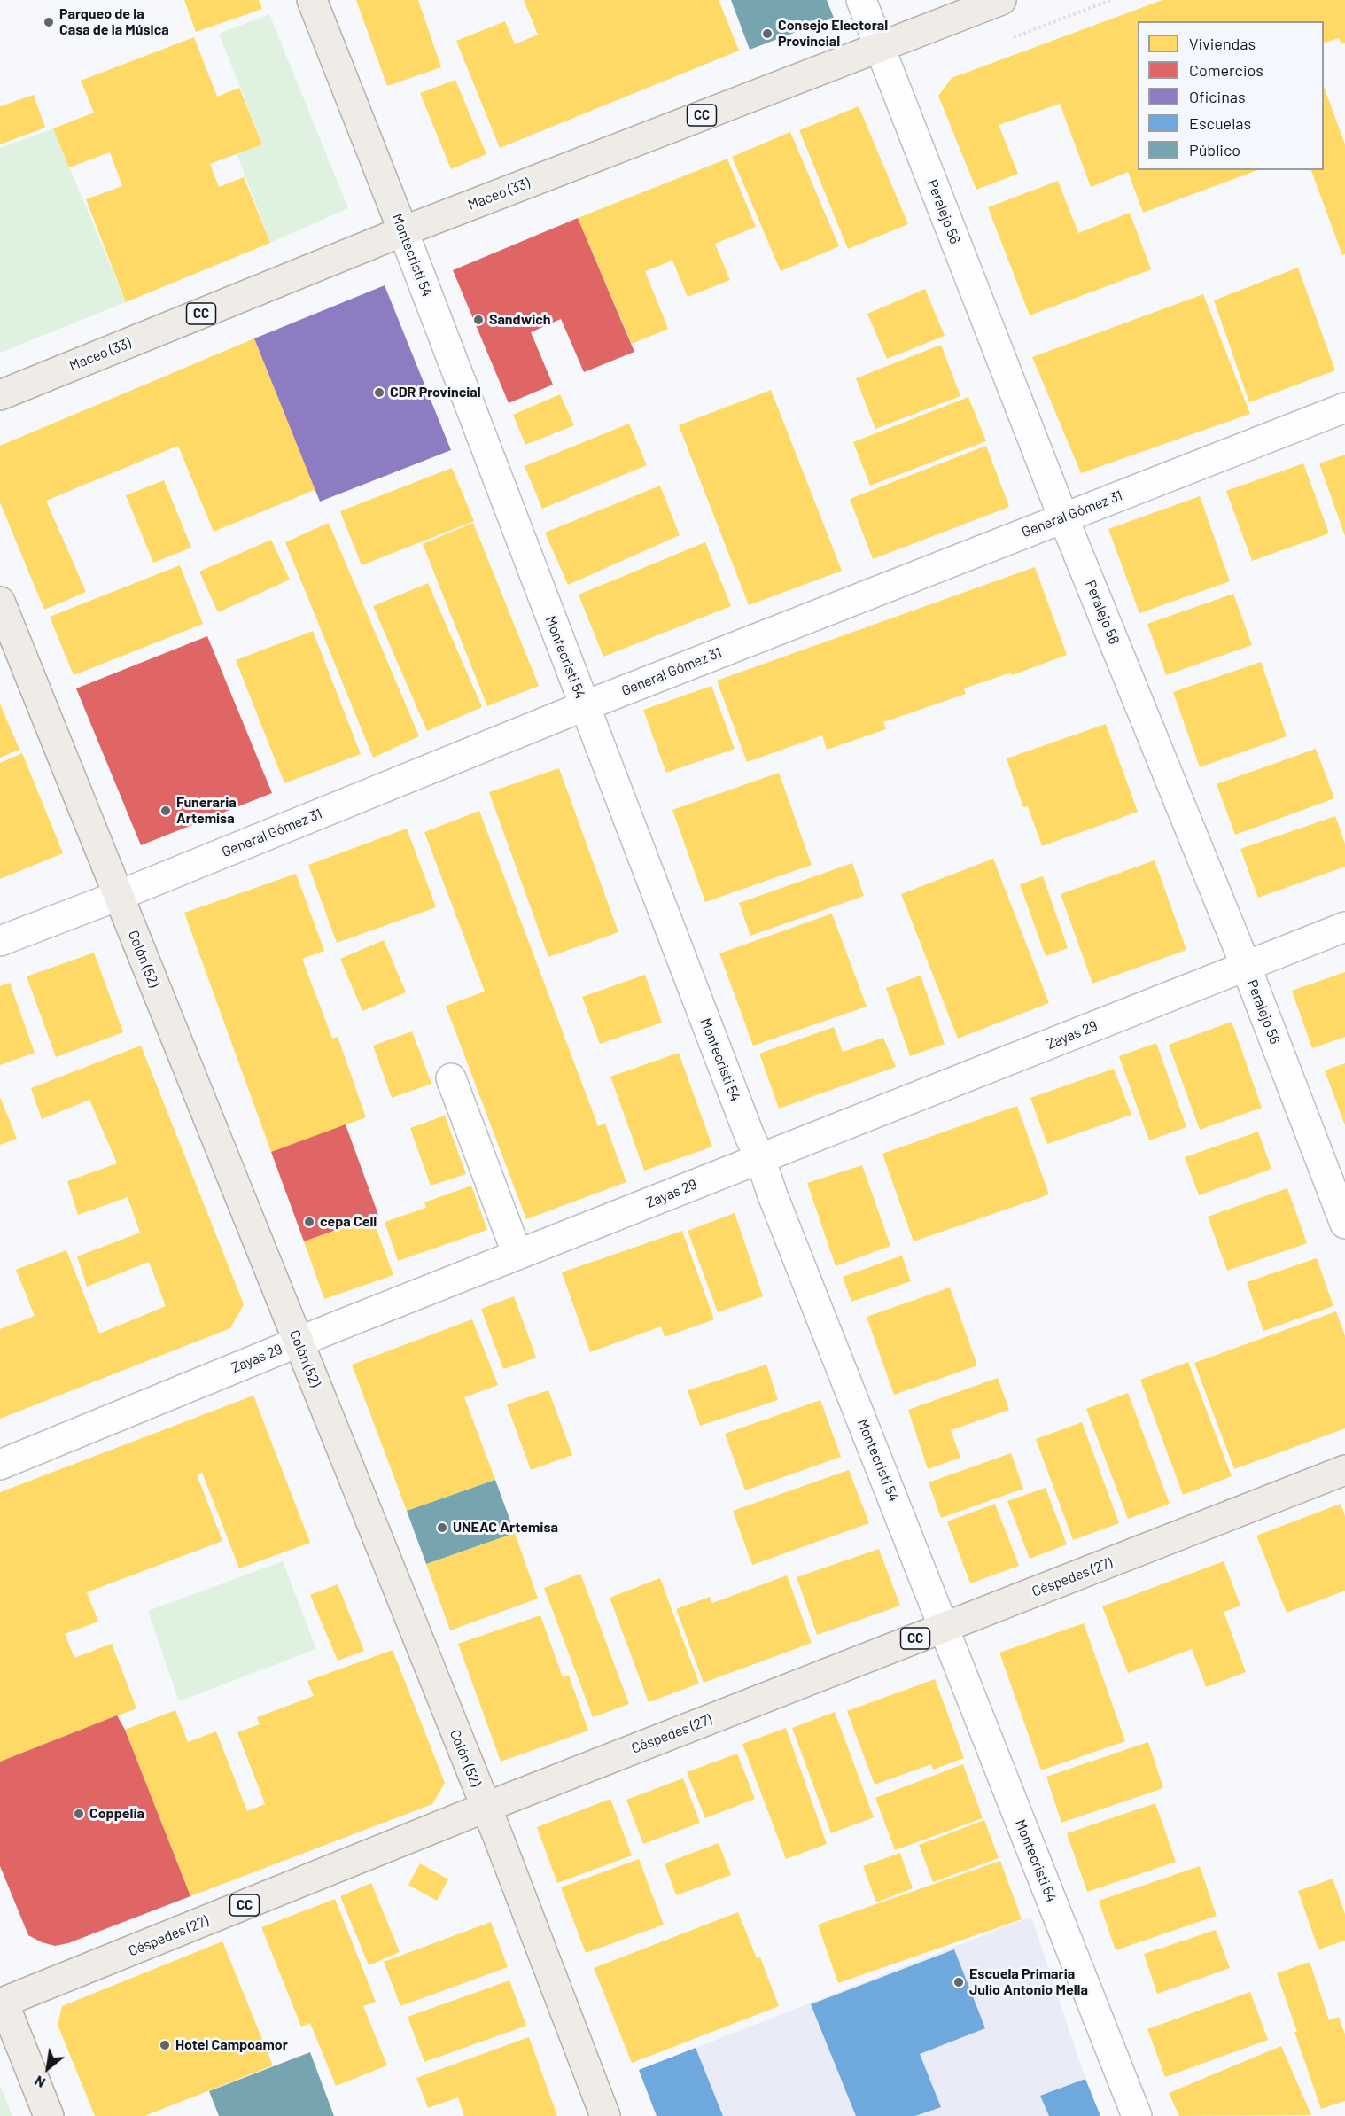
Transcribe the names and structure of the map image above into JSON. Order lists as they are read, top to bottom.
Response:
{
  "streets": {
    "main road": [
      "CC",
      "Maceo (33)",
      "Montecristi 54",
      "Colón (52)",
      "Céspedes (27)"
    ],
    "street": ["Peralejo 56", "General Gómez 31", "Zayas 29"]
  },
  "crossings": [
    ["Maceo (33)", "Peralejo 56"],
    ["Maceo (33)", "Montecristi 54"],
    ["Peralejo 56", "General Gómez 31"],
    ["Peralejo 56", "Zayas 29"],
    ["Montecristi 54", "General Gómez 31"],
    ["Montecristi 54", "Zayas 29"],
    ["Montecristi 54", "Céspedes (27)"],
    ["General Gómez 31", "Colón (52)"],
    ["Colón (52)", "Zayas 29"],
    ["Colón (52)", "Céspedes (27)"]
  ],
  "places": [
    "Parqueo de la Casa de la Música",
    "Consejo Electoral Provincial",
    "Sandwich",
    "CDR Provincial",
    "Funeraria Artemisa",
    "cepa Cell",
    "UNEAC Artemisa",
    "Coppelia",
    "Escuela Primaria Julio Antonio Mella",
    "Hotel Campoamor"
  ],
  "legend": [
    "Viviendas",
    "Comercios",
    "Oficinas",
    "Escuelas",
    "Público"
  ],
  "north": "bottom left"
}
